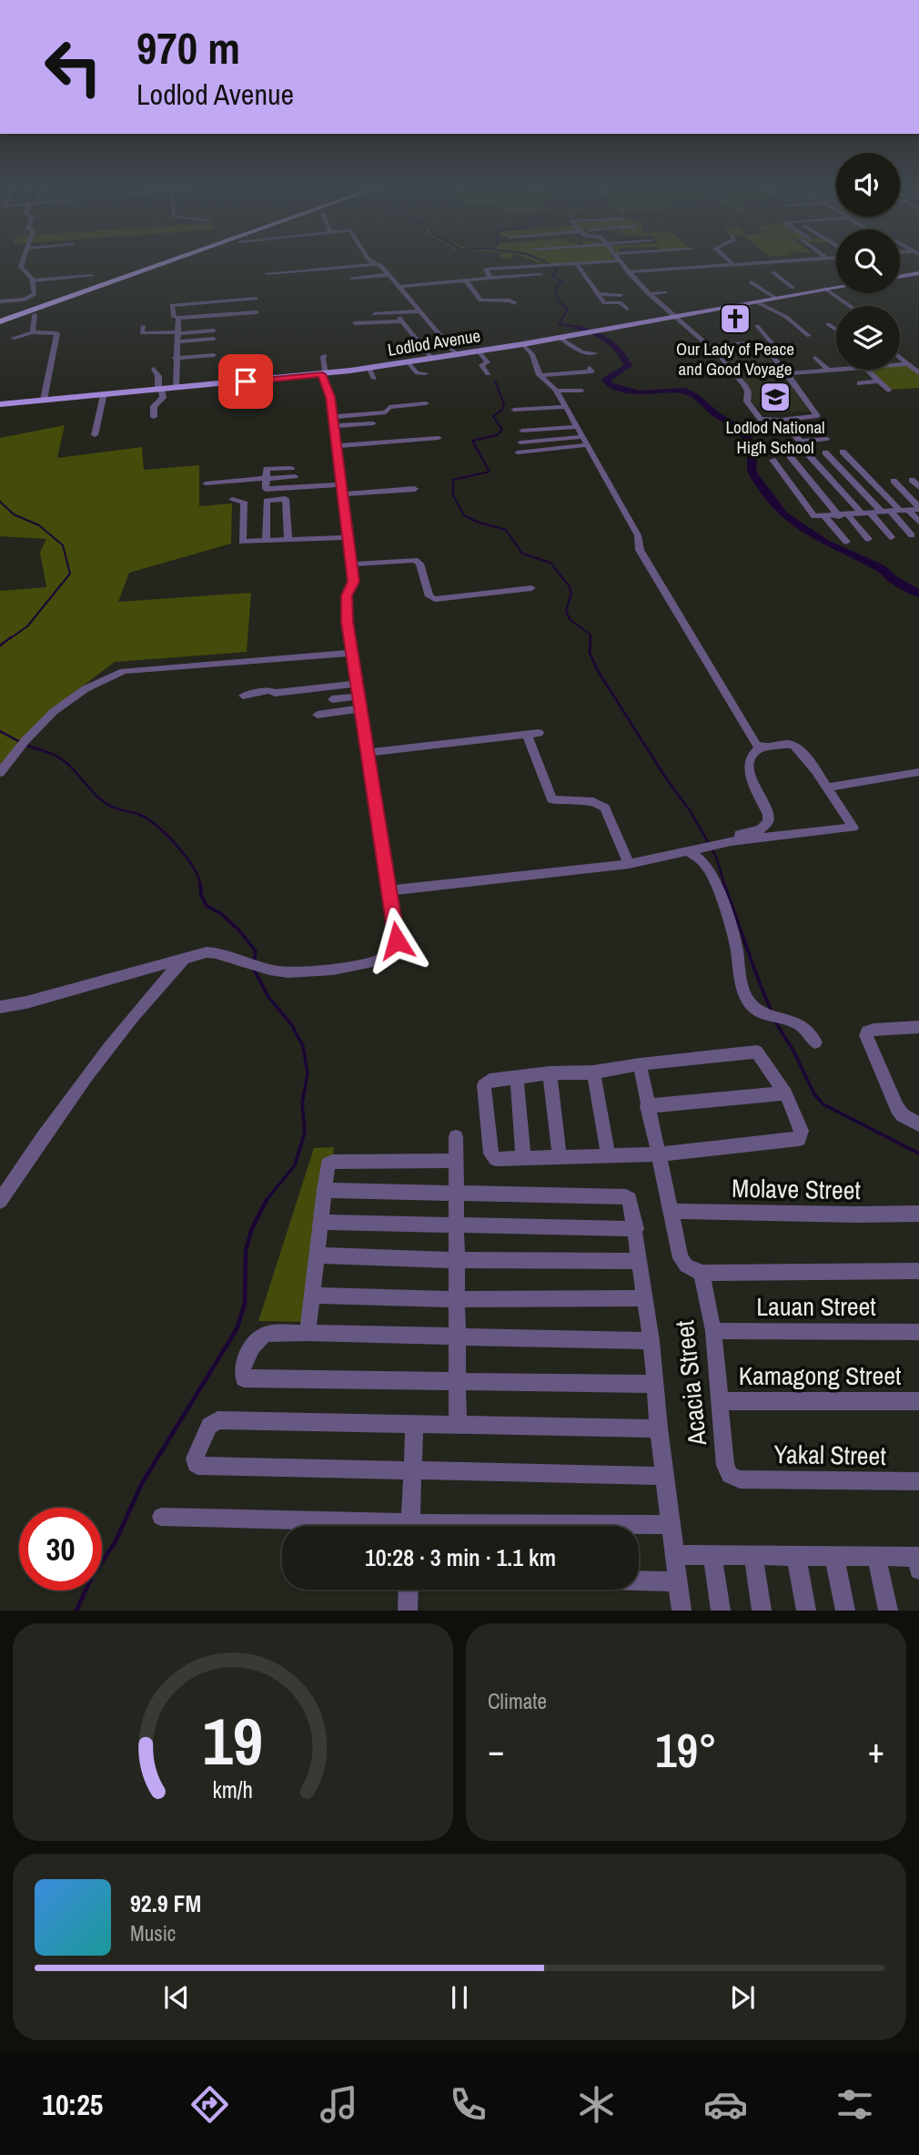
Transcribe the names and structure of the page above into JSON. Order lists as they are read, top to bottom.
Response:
{
  "streets": {
    "main road": ["Lodlod Avenue"],
    "street": [
      "Molave Street",
      "Lauan Street",
      "Kamagong Street",
      "Acacia Street",
      "Yakal Street"
    ]
  },
  "crossings": [
    ["Lauan Street", "Acacia Street"],
    ["Kamagong Street", "Acacia Street"],
    ["Acacia Street", "Yakal Street"]
  ],
  "places": {
    "church": ["Our Lady of Peace and Good Voyage"],
    "school or university": ["Lodlod National High School"]
  },
  "page": {
    "turn": ["970 m", "Lodlod Avenue"],
    "limit": "30",
    "trip": "10:28 · 3 min · 1.1 km",
    "tile": "Climate",
    "heat": ["−", "19°", "+"],
    "song": ["92.9 FM", "Music"],
    "tabs": "10:25",
    "gauge": ["19", "km/h"]
  }
}
